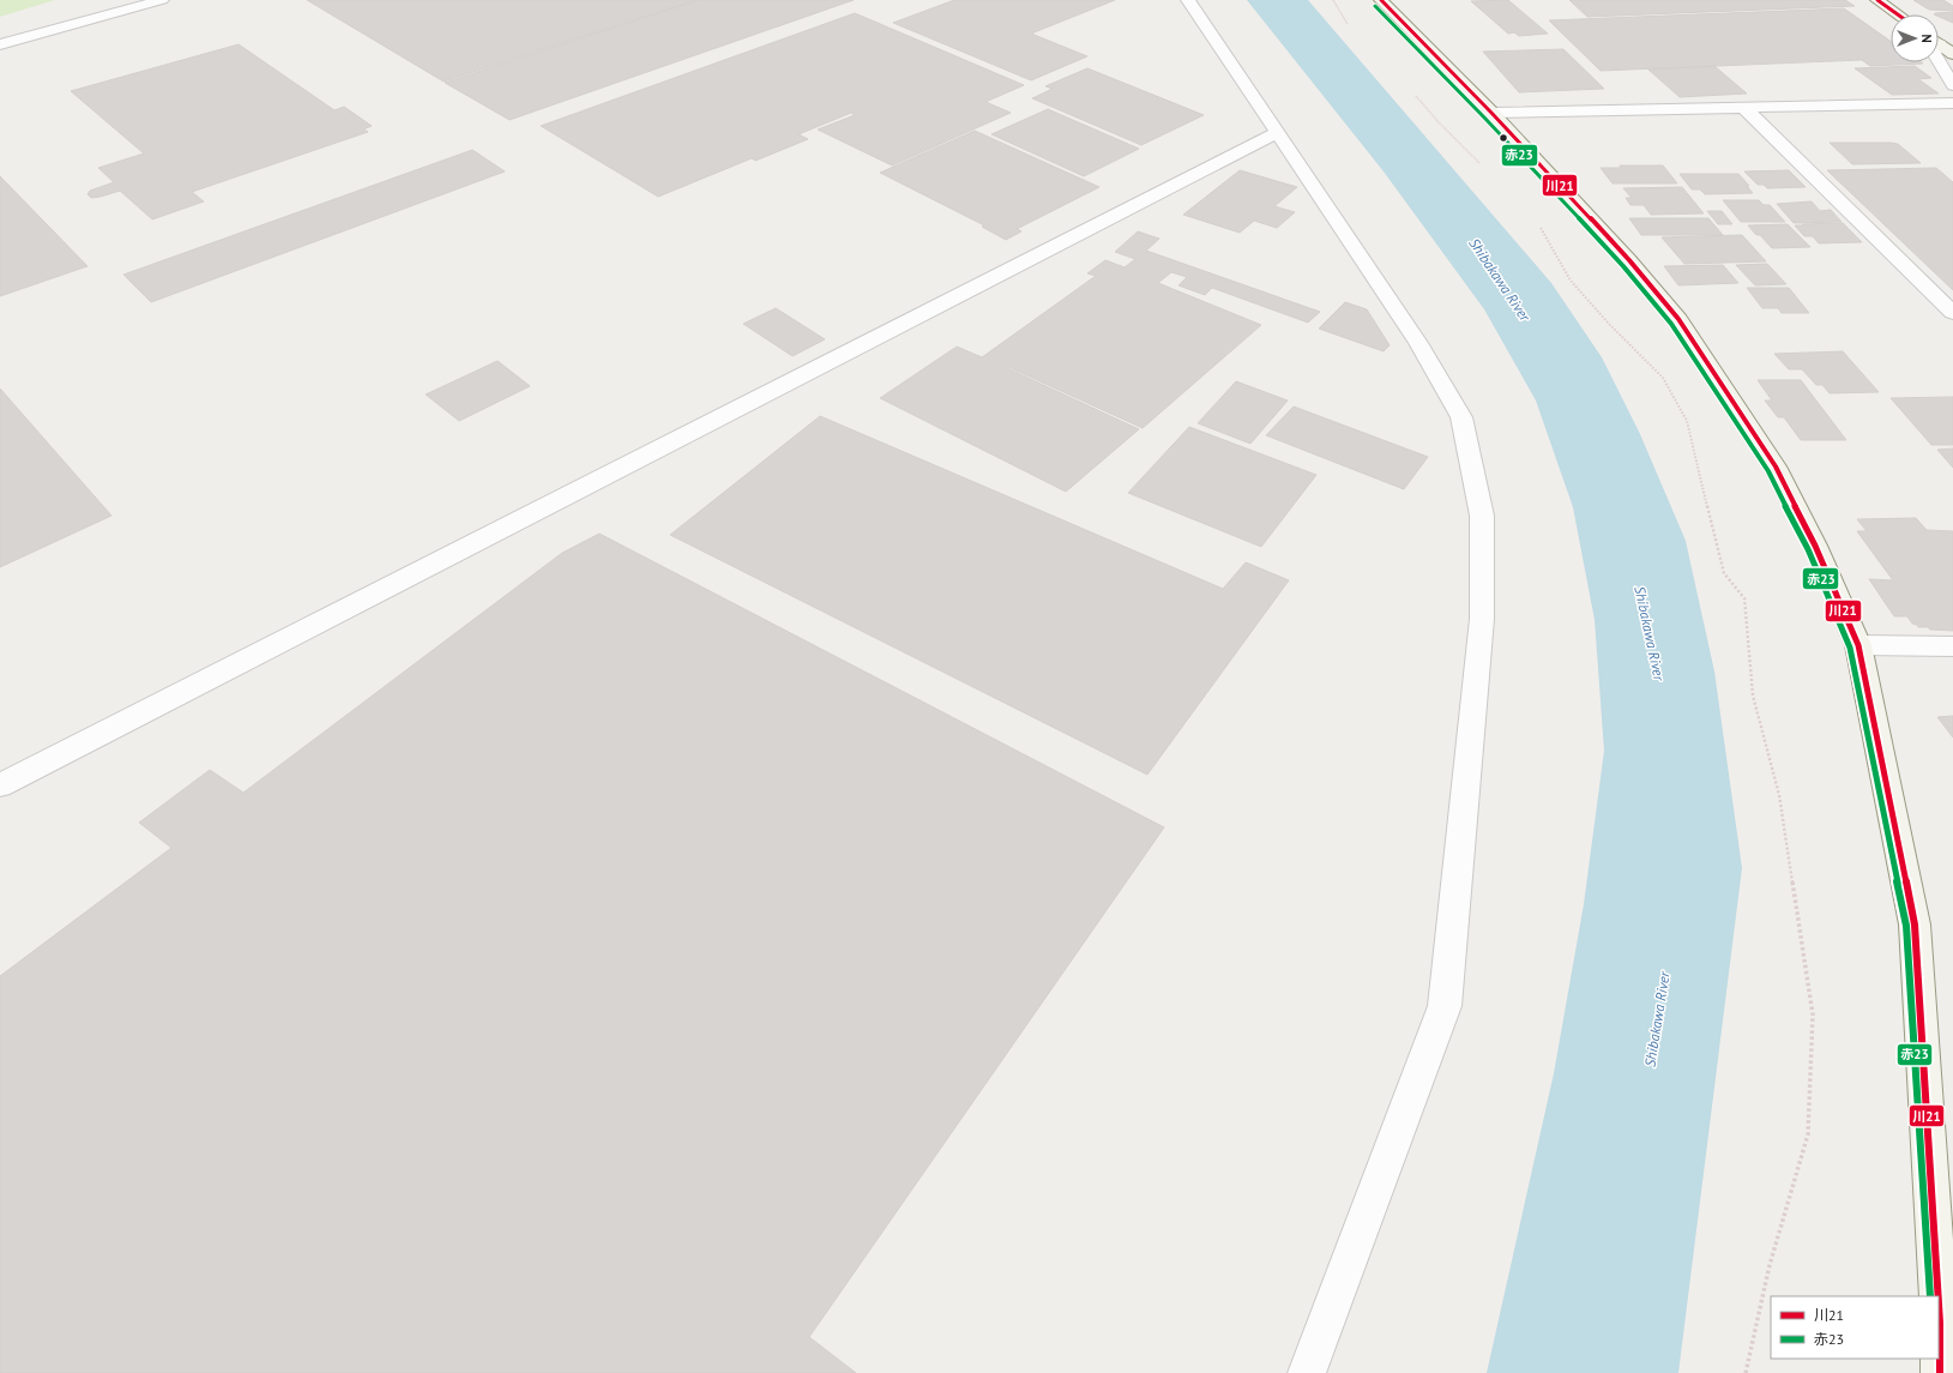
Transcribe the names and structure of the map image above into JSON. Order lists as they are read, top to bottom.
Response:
{
  "water": ["Shibakawa River"],
  "lines": ["transit line 川21", "transit line 赤23"],
  "legend": ["川21", "赤23"],
  "north": "right"
}
